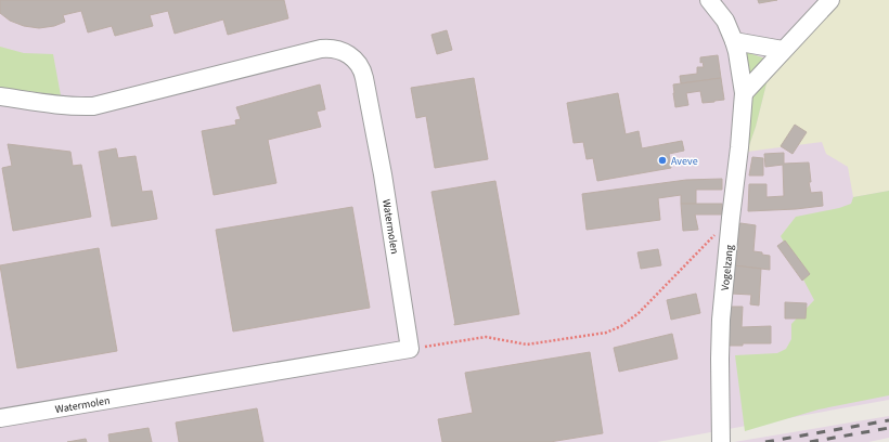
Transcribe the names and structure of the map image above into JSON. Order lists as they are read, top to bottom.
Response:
{
  "streets": {
    "street": ["Watermolen", "Vogelzang"]
  },
  "places": ["Aveve"]
}
